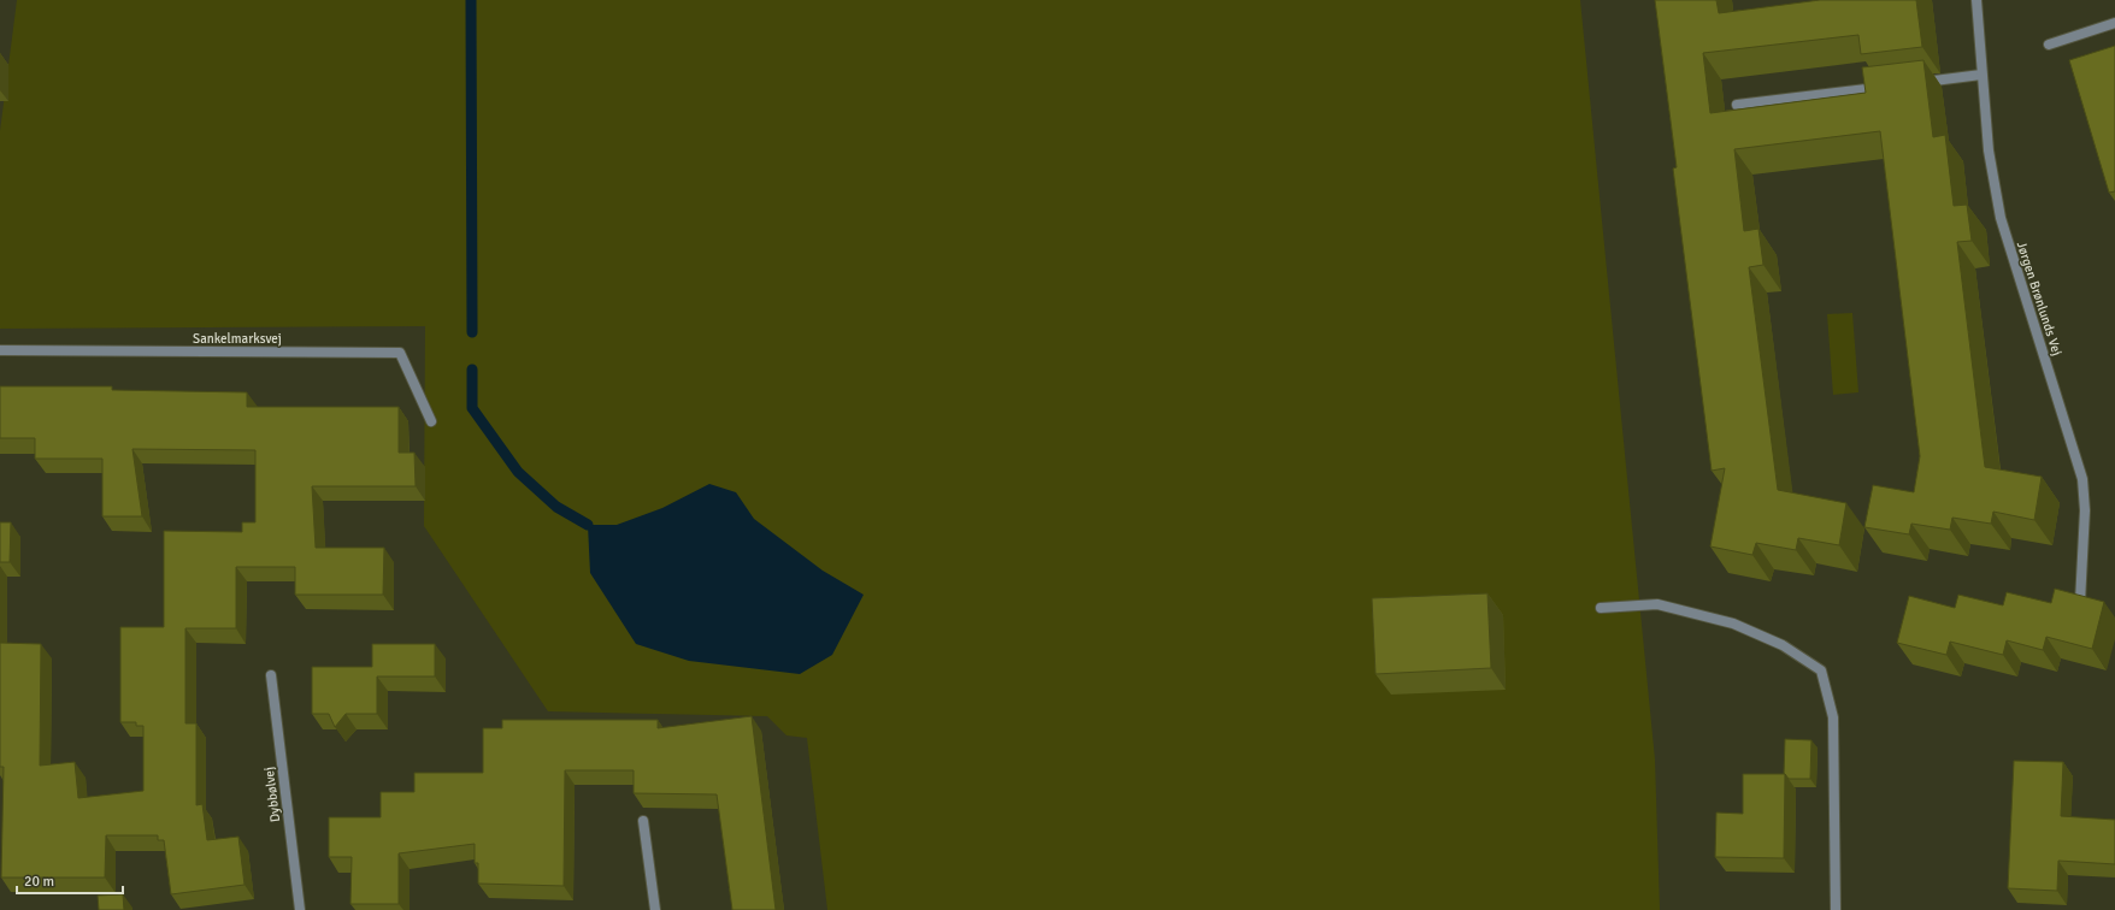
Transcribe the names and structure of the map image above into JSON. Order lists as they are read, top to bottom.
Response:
{
  "streets": {
    "street": ["Jørgen Brønlunds Vej", "Sankelmarksvej", "Dybbølvej"]
  },
  "scale_bar": "20 m"
}
